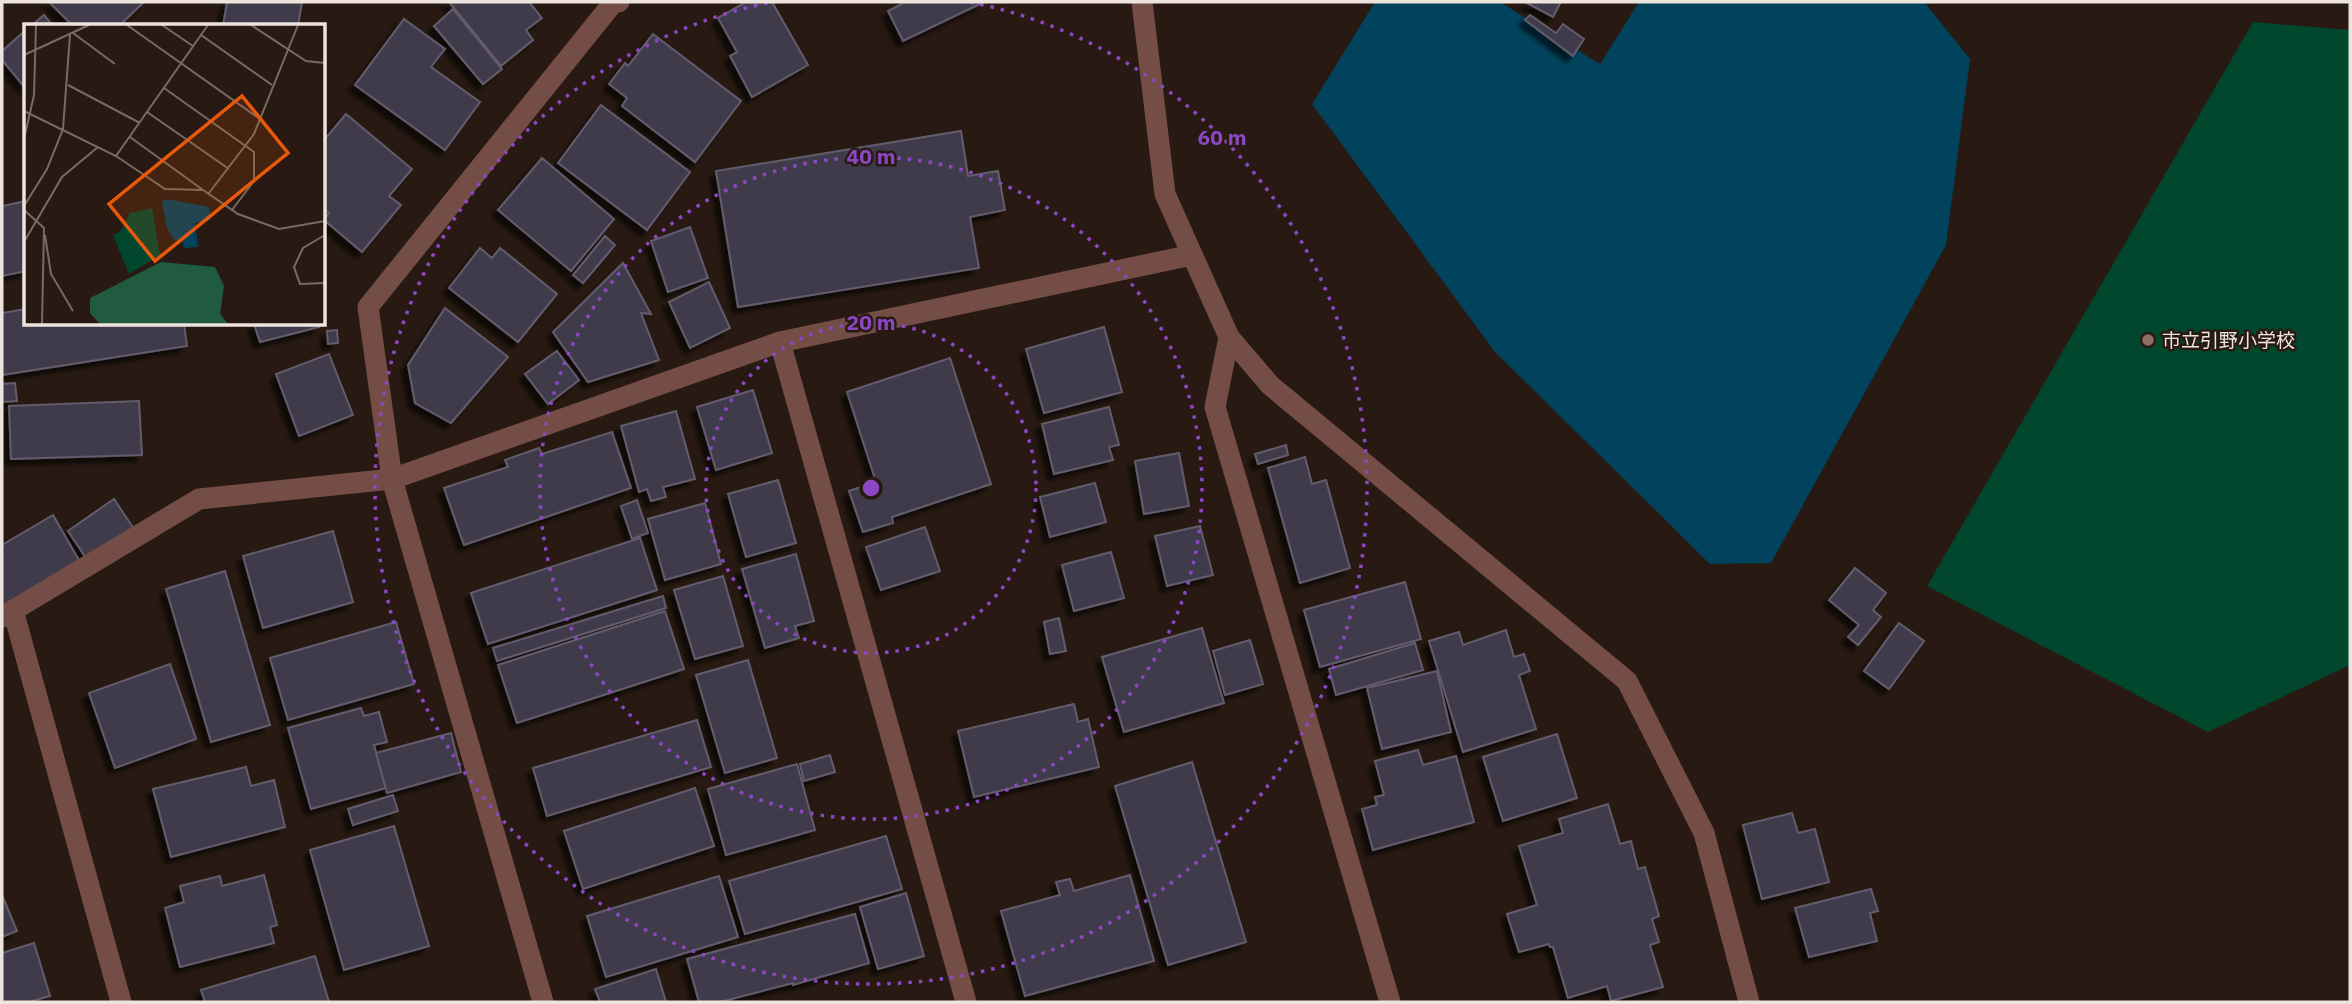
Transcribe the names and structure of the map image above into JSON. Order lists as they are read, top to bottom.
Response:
{
  "places": ["市立引野小学校"],
  "rings": ["60 m", "40 m", "20 m"]
}
